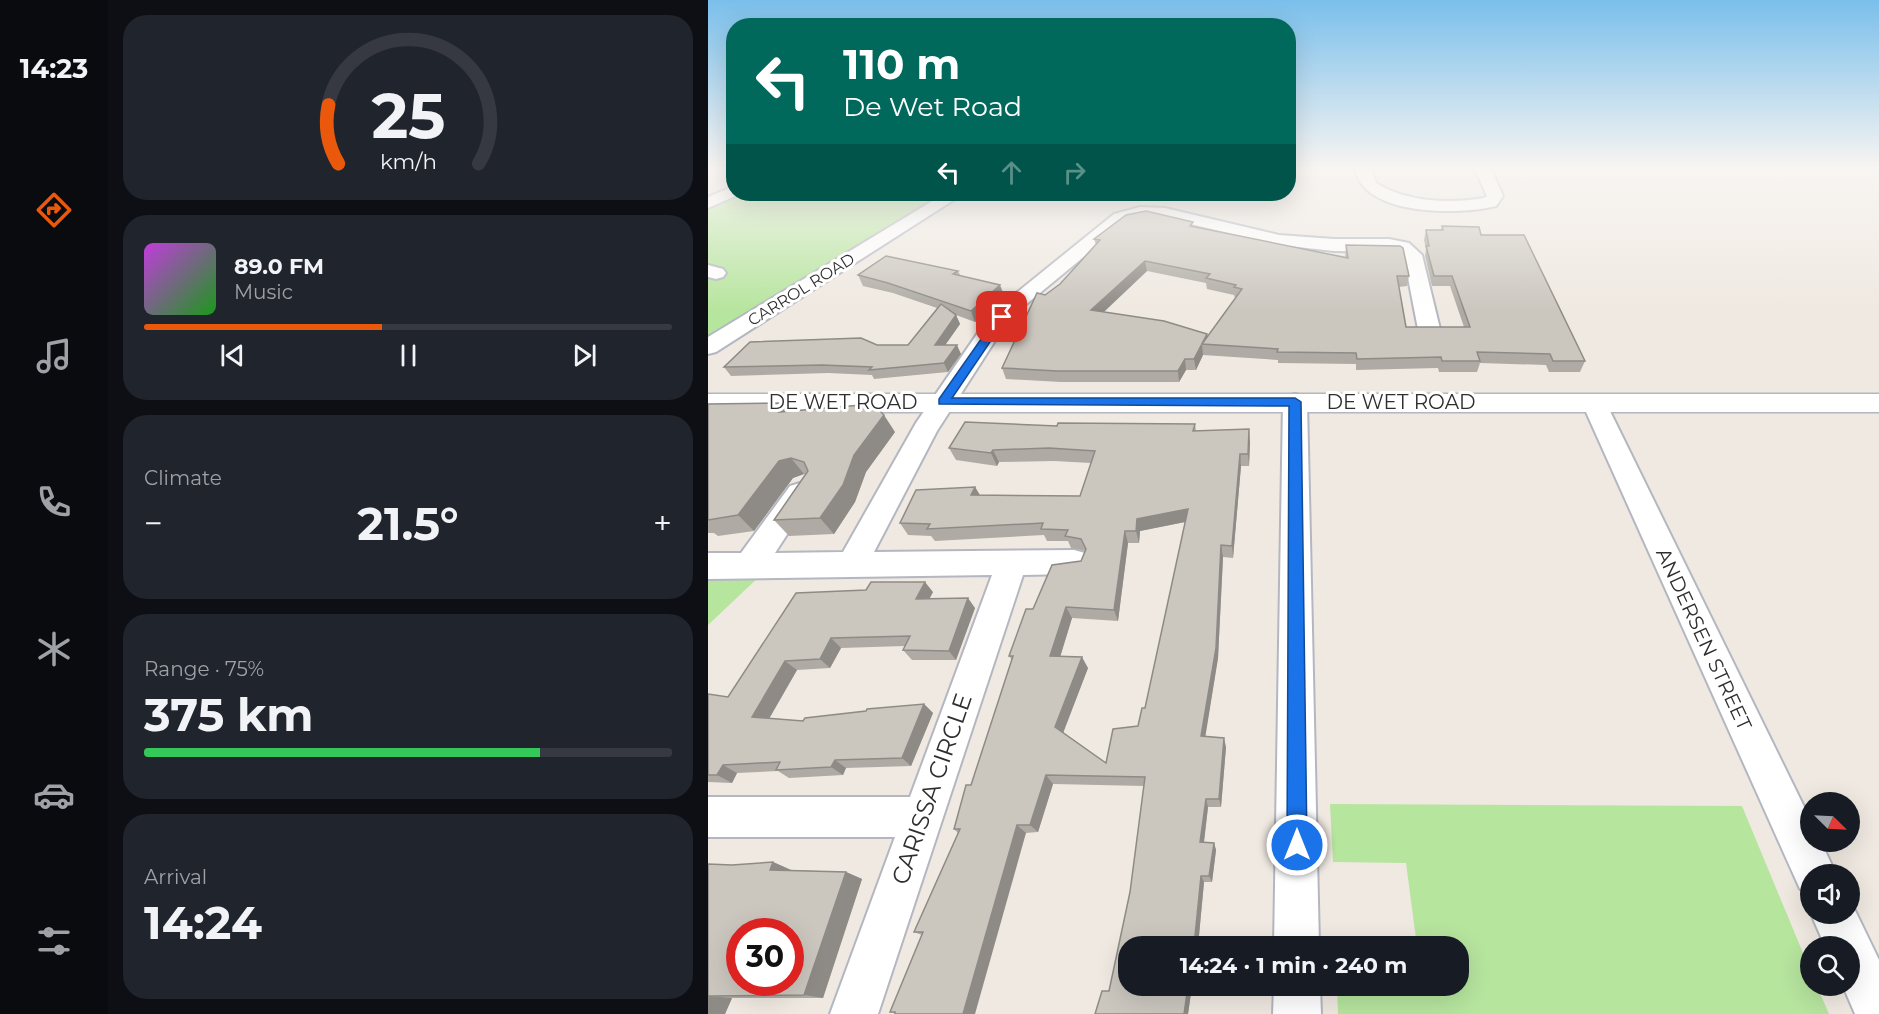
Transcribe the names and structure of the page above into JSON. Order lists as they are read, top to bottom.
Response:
{
  "streets": {
    "street": [
      "CARROL ROAD",
      "DE WET ROAD",
      "ANDERSEN STREET",
      "CARISSA CIRCLE"
    ]
  },
  "crossings": [
    ["DE WET ROAD", "ANDERSEN STREET"]
  ],
  "north": "bottom right",
  "page": {
    "tabs": "14:23",
    "turn": ["110 m", "De Wet Road"],
    "song": ["89.0 FM", "Music"],
    "tile": [
      "Climate",
      ["Range · 75%", "375 km"],
      ["Arrival", "14:24"]
    ],
    "heat": ["−", "21.5°", "+"],
    "limit": "30",
    "trip": "14:24 · 1 min · 240 m",
    "gauge": ["25", "km/h"]
  }
}
